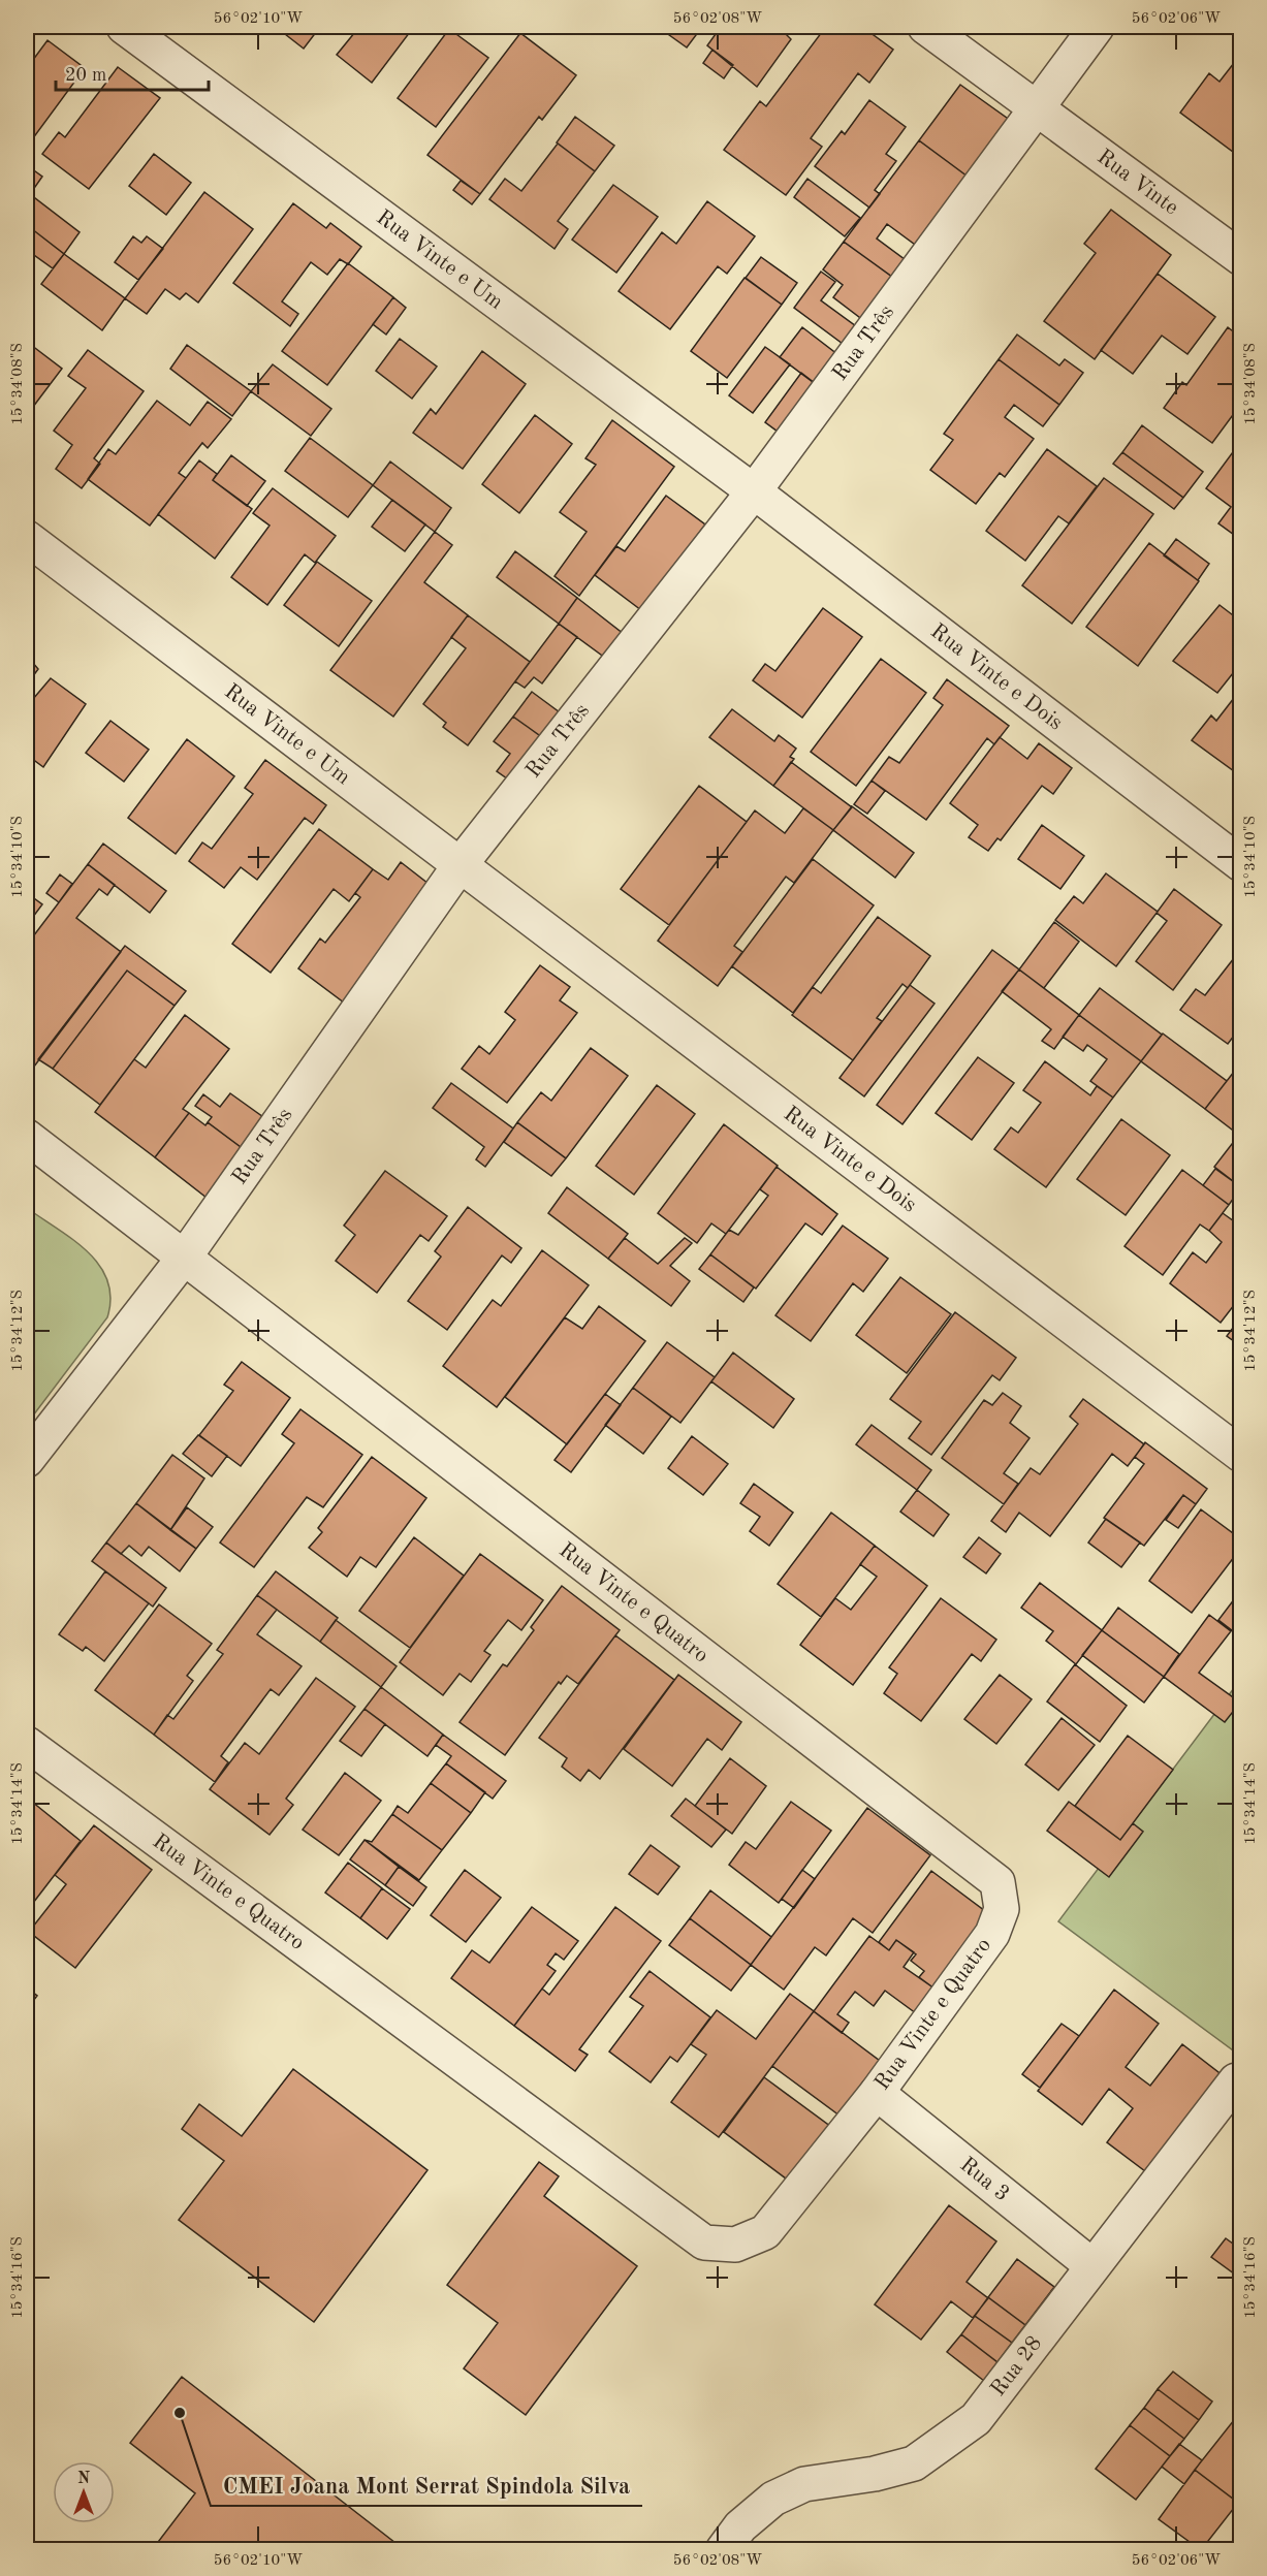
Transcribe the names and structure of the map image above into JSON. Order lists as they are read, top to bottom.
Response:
{
  "streets": {
    "street": [
      "Rua Vinte",
      "Rua Vinte e Um",
      "Rua Três",
      "Rua Vinte e Dois",
      "Rua Vinte e Quatro",
      "Rua 3",
      "Rua 28"
    ]
  },
  "crossings": [
    ["Rua Vinte", "Rua Três"],
    ["Rua Vinte e Um", "Rua Três"],
    ["Rua Vinte e Um", "Rua Vinte e Dois"],
    ["Rua Três", "Rua Vinte e Dois"],
    ["Rua Três", "Rua Vinte e Quatro"],
    ["Rua Vinte e Quatro", "Rua 3"],
    ["Rua 3", "Rua 28"]
  ],
  "places": ["CMEI Joana Mont Serrat Spindola Silva"],
  "scale_bar": "20 m",
  "north": "top",
  "coordinates": [
    "56°02'10\"W",
    "56°02'08\"W",
    "56°02'06\"W",
    "15°34'08\"S",
    "15°34'10\"S",
    "15°34'12\"S",
    "15°34'14\"S",
    "15°34'16\"S"
  ]
}
